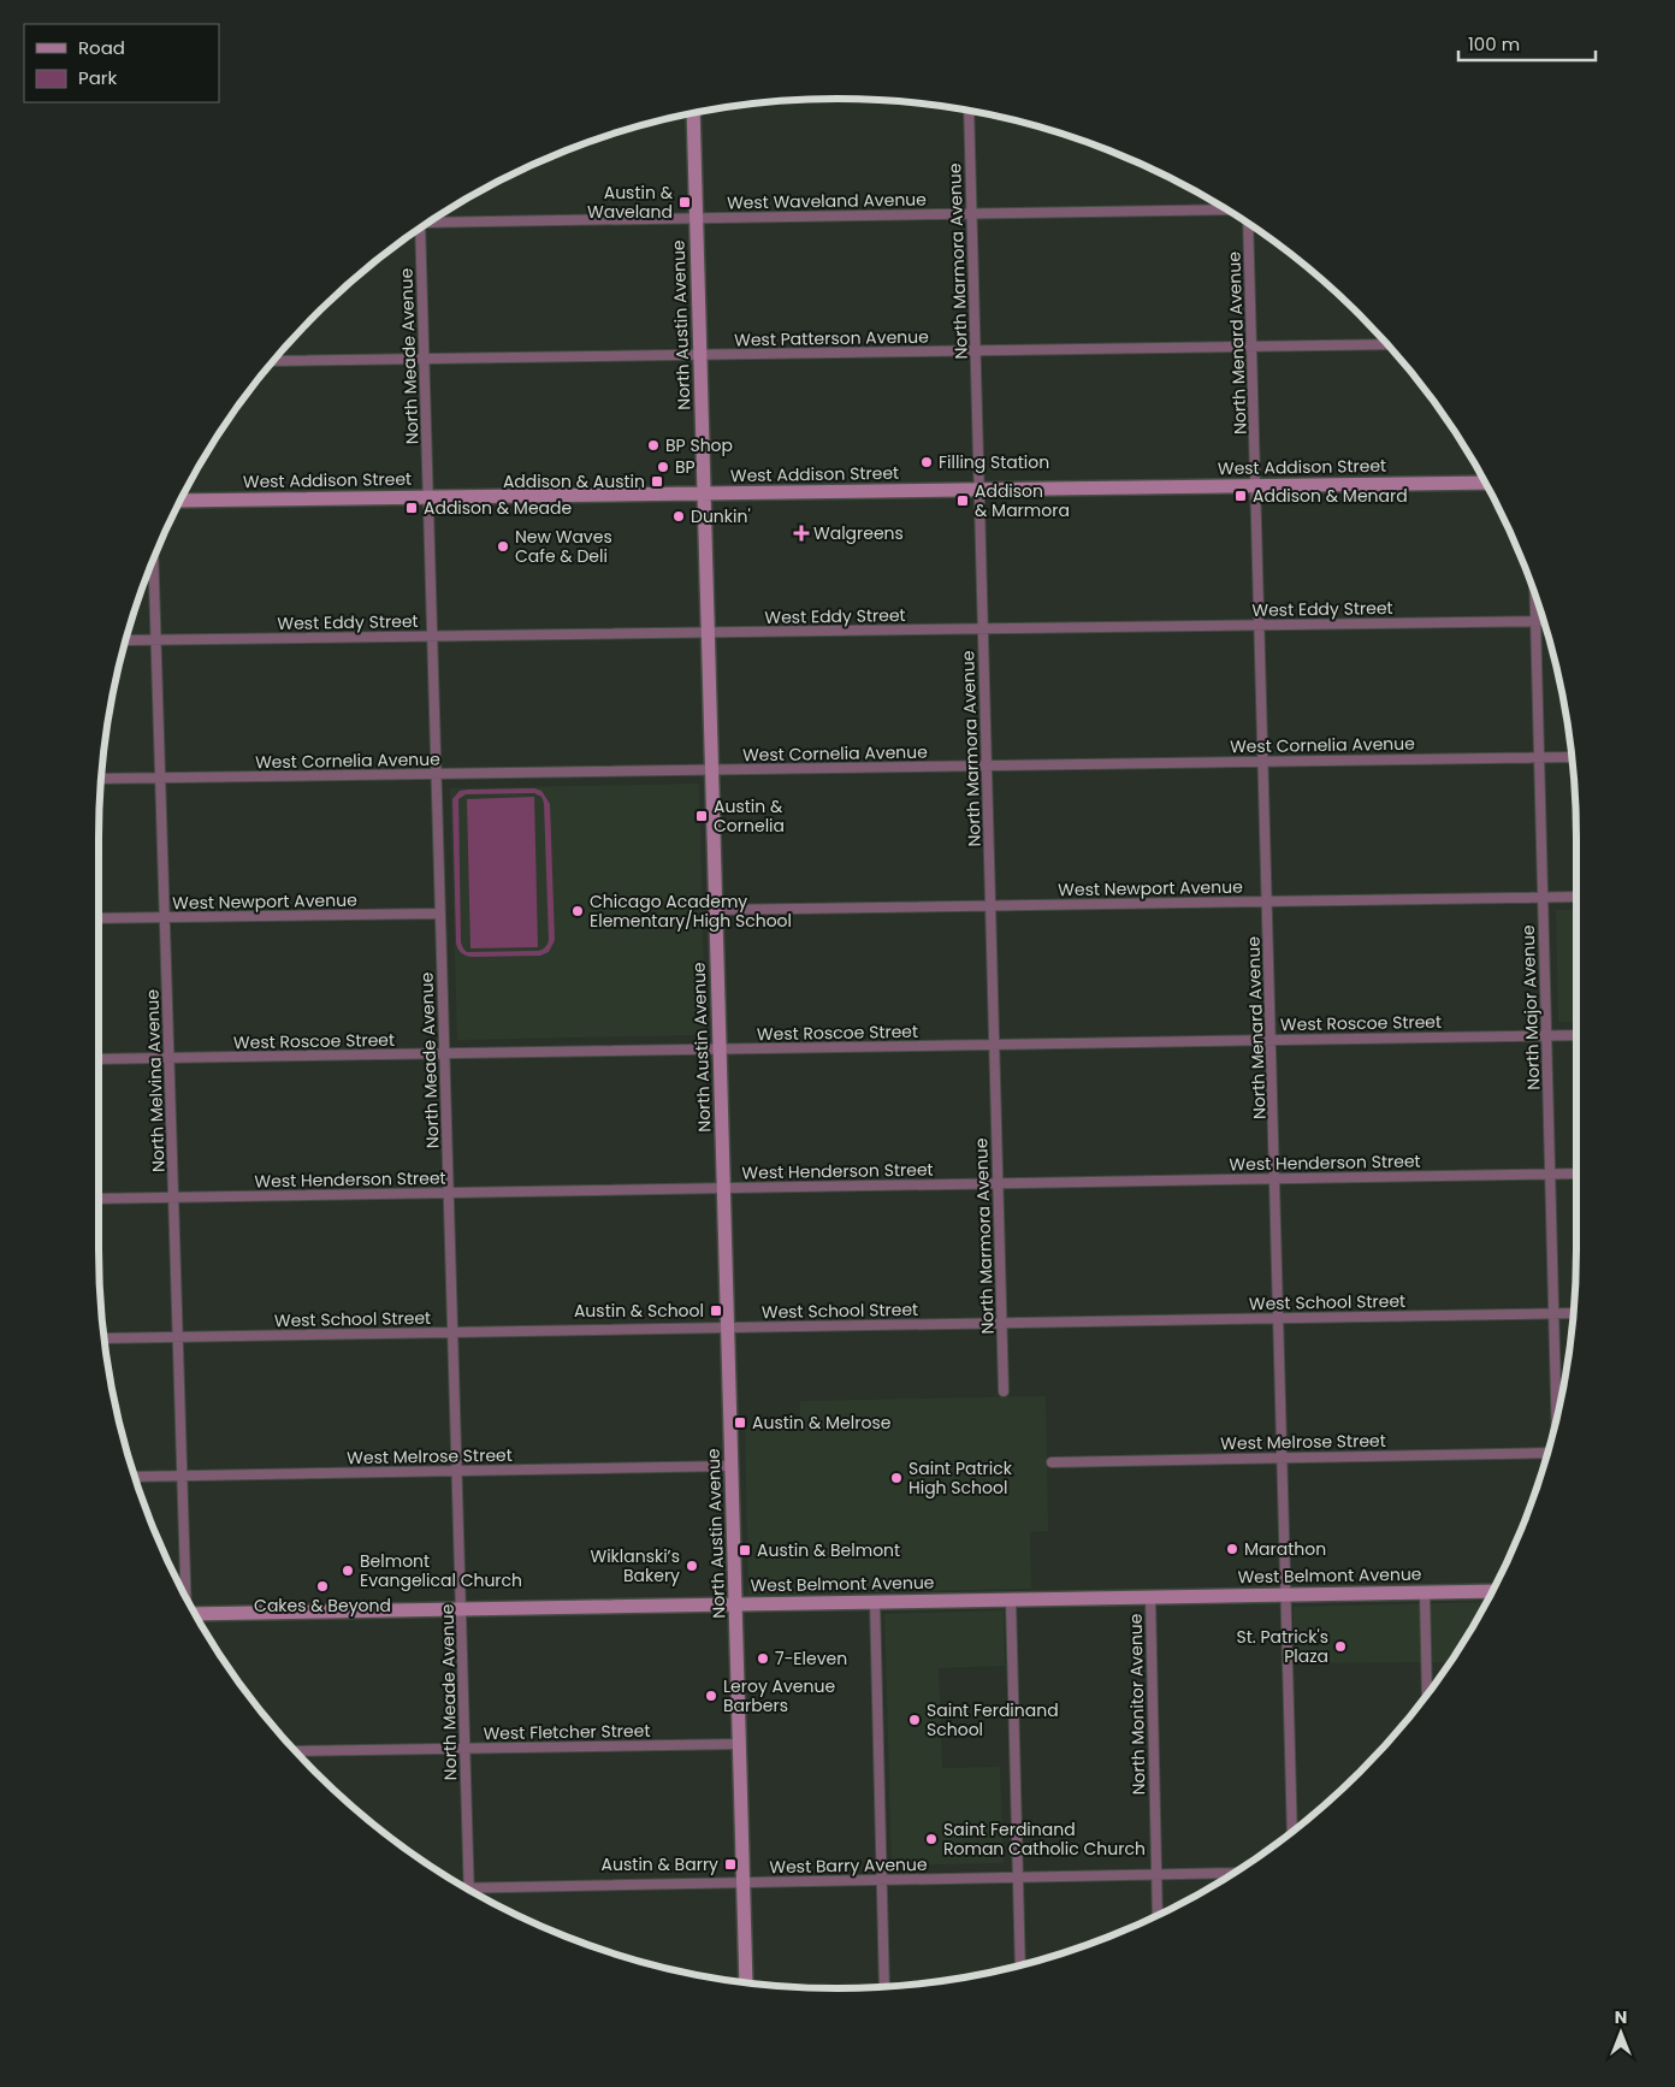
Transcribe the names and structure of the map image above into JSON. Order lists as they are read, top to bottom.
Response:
{
  "streets": {
    "street": [
      "West Waveland Avenue",
      "North Marmora Avenue",
      "North Austin Avenue",
      "West Patterson Avenue",
      "North Menard Avenue",
      "North Meade Avenue",
      "West Addison Street",
      "West Eddy Street",
      "West Cornelia Avenue",
      "West Newport Avenue",
      "North Major Avenue",
      "West Roscoe Street",
      "North Melvina Avenue",
      "West Henderson Street",
      "West School Street",
      "West Melrose Street",
      "West Belmont Avenue",
      "North Monitor Avenue",
      "West Fletcher Street",
      "West Barry Avenue"
    ]
  },
  "crossings": [
    ["West Waveland Avenue", "North Marmora Avenue"],
    ["West Waveland Avenue", "North Austin Avenue"],
    ["North Marmora Avenue", "West Patterson Avenue"],
    ["North Marmora Avenue", "West Addison Street"],
    ["North Marmora Avenue", "West Eddy Street"],
    ["North Marmora Avenue", "West Cornelia Avenue"],
    ["North Marmora Avenue", "West Newport Avenue"],
    ["North Marmora Avenue", "West Roscoe Street"],
    ["North Marmora Avenue", "West Henderson Street"],
    ["North Marmora Avenue", "West School Street"],
    ["North Austin Avenue", "West Patterson Avenue"],
    ["North Austin Avenue", "West Addison Street"],
    ["North Austin Avenue", "West Eddy Street"],
    ["North Austin Avenue", "West Cornelia Avenue"],
    ["North Austin Avenue", "West Newport Avenue"],
    ["North Austin Avenue", "West Roscoe Street"],
    ["North Austin Avenue", "West Henderson Street"],
    ["North Austin Avenue", "West School Street"],
    ["North Austin Avenue", "West Melrose Street"],
    ["North Austin Avenue", "West Belmont Avenue"],
    ["North Austin Avenue", "West Fletcher Street"],
    ["North Austin Avenue", "West Barry Avenue"],
    ["West Patterson Avenue", "North Menard Avenue"],
    ["West Patterson Avenue", "North Meade Avenue"],
    ["North Menard Avenue", "West Addison Street"],
    ["North Menard Avenue", "West Eddy Street"],
    ["North Menard Avenue", "West Cornelia Avenue"],
    ["North Menard Avenue", "West Newport Avenue"],
    ["North Menard Avenue", "West Roscoe Street"],
    ["North Menard Avenue", "West Henderson Street"],
    ["North Menard Avenue", "West School Street"],
    ["North Menard Avenue", "West Melrose Street"],
    ["North Menard Avenue", "West Belmont Avenue"],
    ["North Meade Avenue", "West Addison Street"],
    ["North Meade Avenue", "West Eddy Street"],
    ["North Meade Avenue", "West Cornelia Avenue"],
    ["North Meade Avenue", "West Newport Avenue"],
    ["North Meade Avenue", "West Roscoe Street"],
    ["North Meade Avenue", "West Henderson Street"],
    ["North Meade Avenue", "West School Street"],
    ["North Meade Avenue", "West Melrose Street"],
    ["North Meade Avenue", "West Belmont Avenue"],
    ["North Meade Avenue", "West Fletcher Street"],
    ["North Meade Avenue", "West Barry Avenue"],
    ["West Eddy Street", "North Major Avenue"],
    ["West Eddy Street", "North Melvina Avenue"],
    ["West Cornelia Avenue", "North Major Avenue"],
    ["West Cornelia Avenue", "North Melvina Avenue"],
    ["West Newport Avenue", "North Major Avenue"],
    ["West Newport Avenue", "North Melvina Avenue"],
    ["North Major Avenue", "West Roscoe Street"],
    ["North Major Avenue", "West Henderson Street"],
    ["North Major Avenue", "West School Street"],
    ["West Roscoe Street", "North Melvina Avenue"],
    ["North Melvina Avenue", "West Henderson Street"],
    ["North Melvina Avenue", "West School Street"],
    ["North Melvina Avenue", "West Melrose Street"],
    ["West Belmont Avenue", "North Monitor Avenue"],
    ["North Monitor Avenue", "West Barry Avenue"]
  ],
  "places": {
    "transit": [
      "Austin & Waveland",
      "Addison & Austin",
      "Addison & Menard",
      "Addison & Marmora",
      "Addison & Meade",
      "Austin & Cornelia",
      "Austin & School",
      "Austin & Melrose",
      "Austin & Belmont",
      "Austin & Barry"
    ],
    "other": [
      "BP Shop",
      "Filling Station",
      "BP",
      "Dunkin'",
      "New Waves Cafe & Deli",
      "Chicago Academy Elementary/High School",
      "Saint Patrick High School",
      "Marathon",
      "Wiklanski’s Bakery",
      "Belmont Evangelical Church",
      "Cakes & Beyond",
      "St. Patrick's Plaza",
      "7-Eleven",
      "Leroy Avenue Barbers",
      "Saint Ferdinand School",
      "Saint Ferdinand Roman Catholic Church"
    ],
    "health": ["Walgreens"]
  },
  "legend": ["Road", "Park"],
  "scale_bar": "100 m",
  "north": "top"
}
